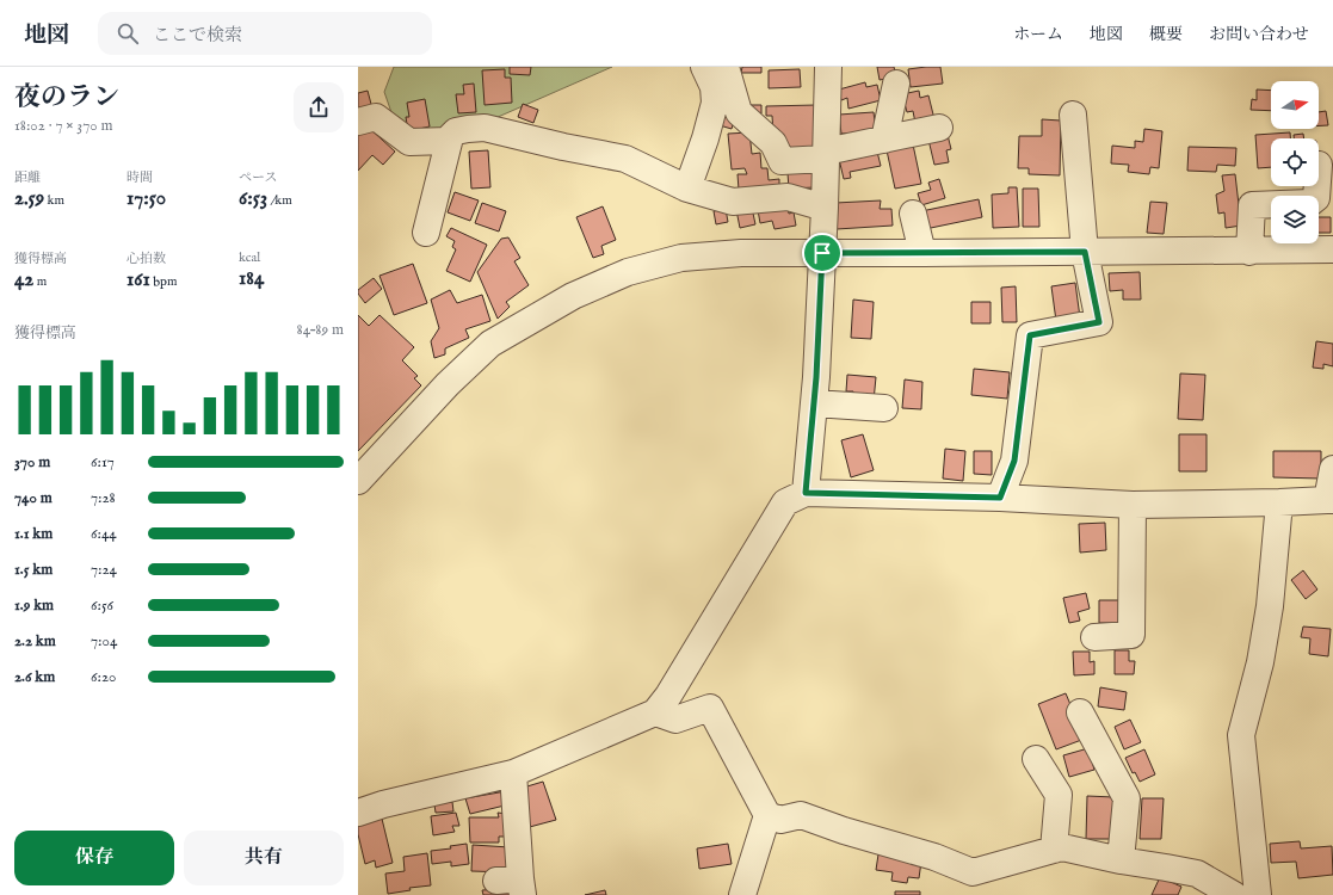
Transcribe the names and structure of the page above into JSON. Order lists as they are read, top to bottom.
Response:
{
  "north": "right",
  "page": {
    "header": "地図",
    "search": "ここで検索",
    "nav": [
      "ホーム",
      "地図",
      "概要",
      "お問い合わせ"
    ],
    "heading": ["夜のラン", "18:02 · 7 × 370 m"],
    "stats": [
      ["距離", "2.59 km"],
      ["時間", "17:50"],
      ["ペース", "6:53 /km"],
      ["獲得標高", "42 m"],
      ["心拍数", "161 bpm"],
      ["kcal", "184"]
    ],
    "chart": ["獲得標高", "84–89 m"],
    "list": [
      {
        "name": "370 m",
        "note": "6:17"
      },
      {
        "name": "740 m",
        "note": "7:28"
      },
      {
        "name": "1.1 km",
        "note": "6:44"
      },
      {
        "name": "1.5 km",
        "note": "7:24"
      },
      {
        "name": "1.9 km",
        "note": "6:56"
      },
      {
        "name": "2.2 km",
        "note": "7:04"
      },
      {
        "name": "2.6 km",
        "note": "6:20"
      }
    ],
    "buttons": ["保存", "共有"]
  }
}
